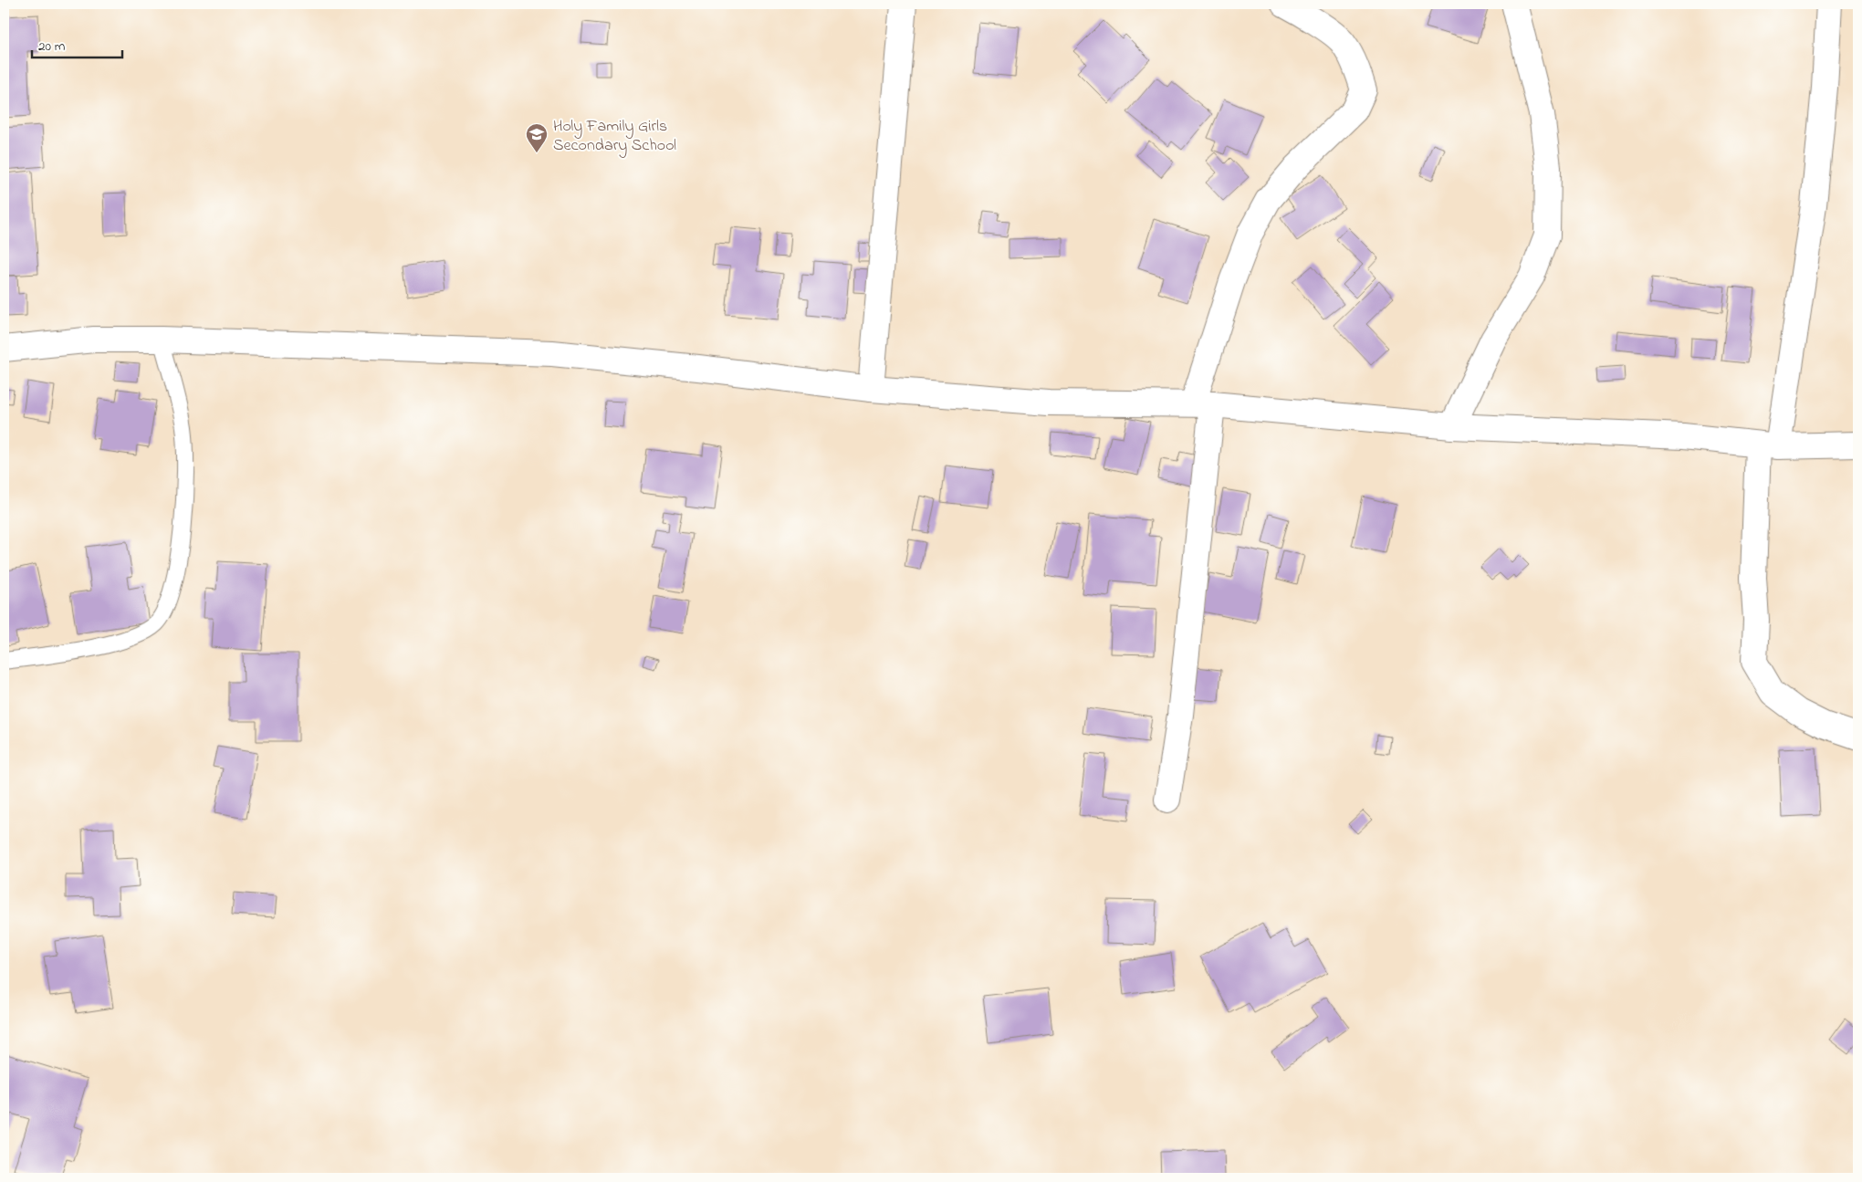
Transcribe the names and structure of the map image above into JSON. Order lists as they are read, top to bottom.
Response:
{
  "places": {
    "school or university": ["Holy Family Girls Secondary School"]
  },
  "scale_bar": "20 m"
}
